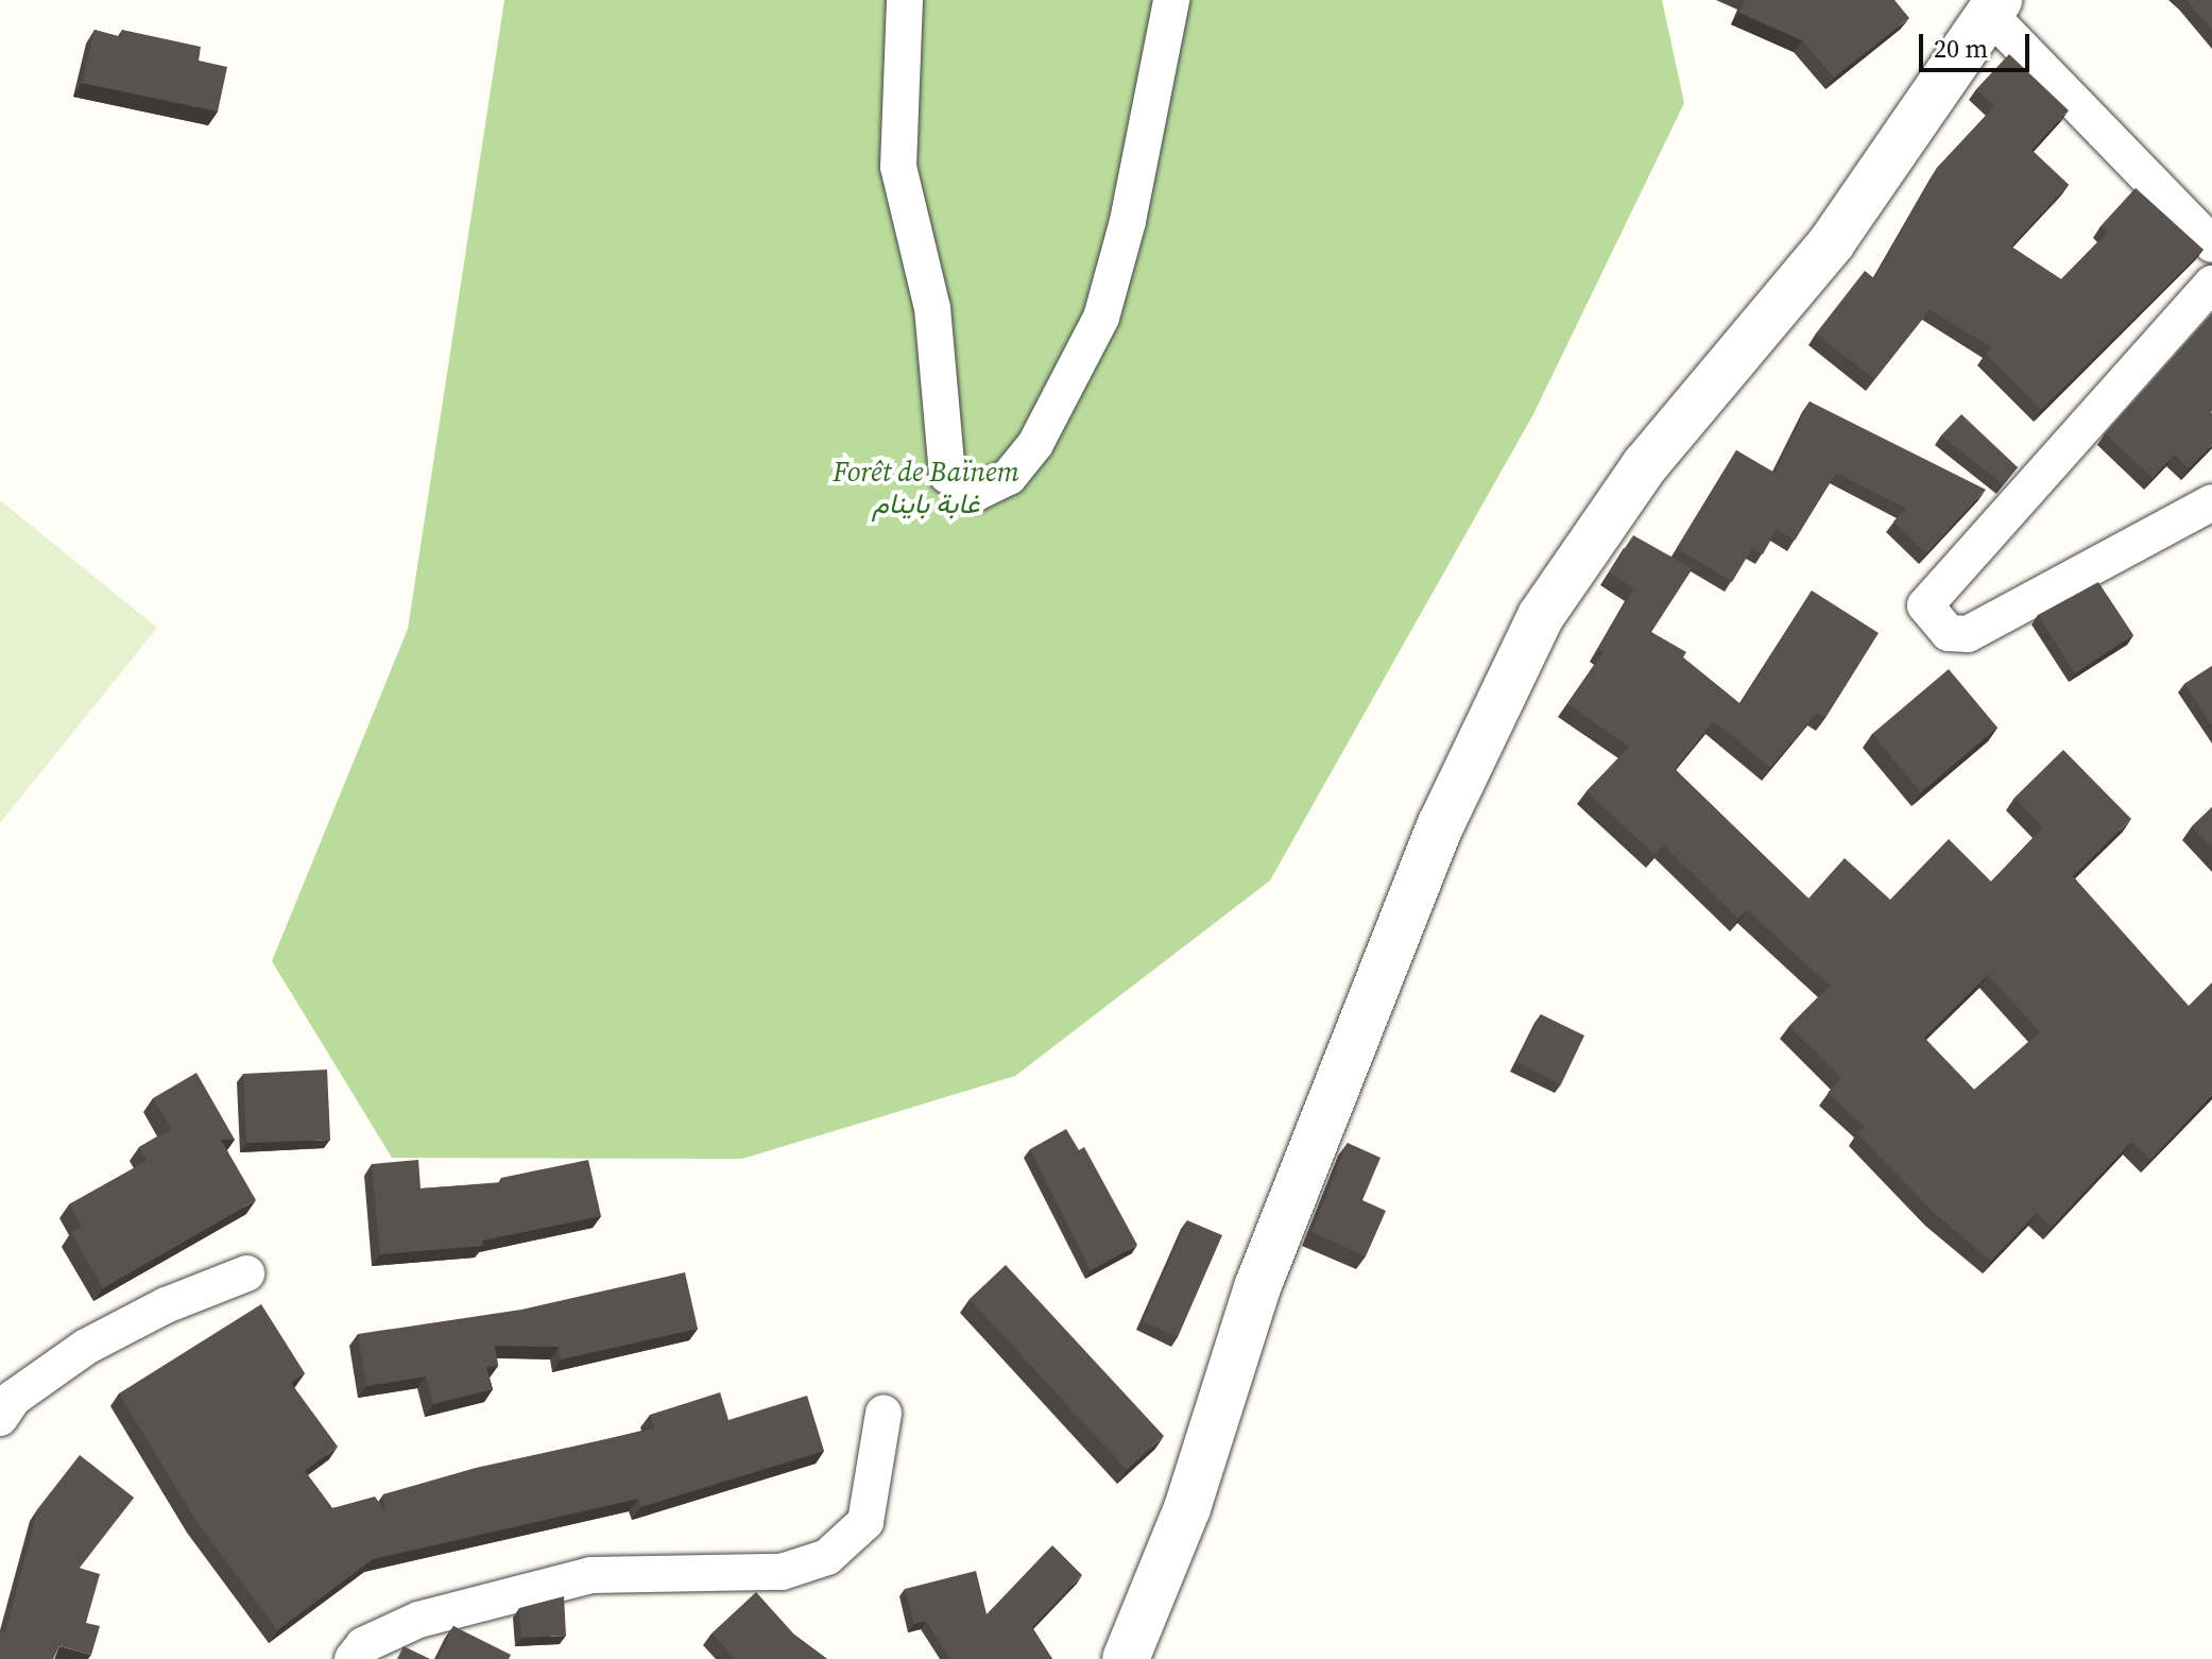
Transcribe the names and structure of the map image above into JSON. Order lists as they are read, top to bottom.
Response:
{
  "parks": ["Forêt de Baïnem غابة باينام"],
  "scale_bar": "20 m"
}
